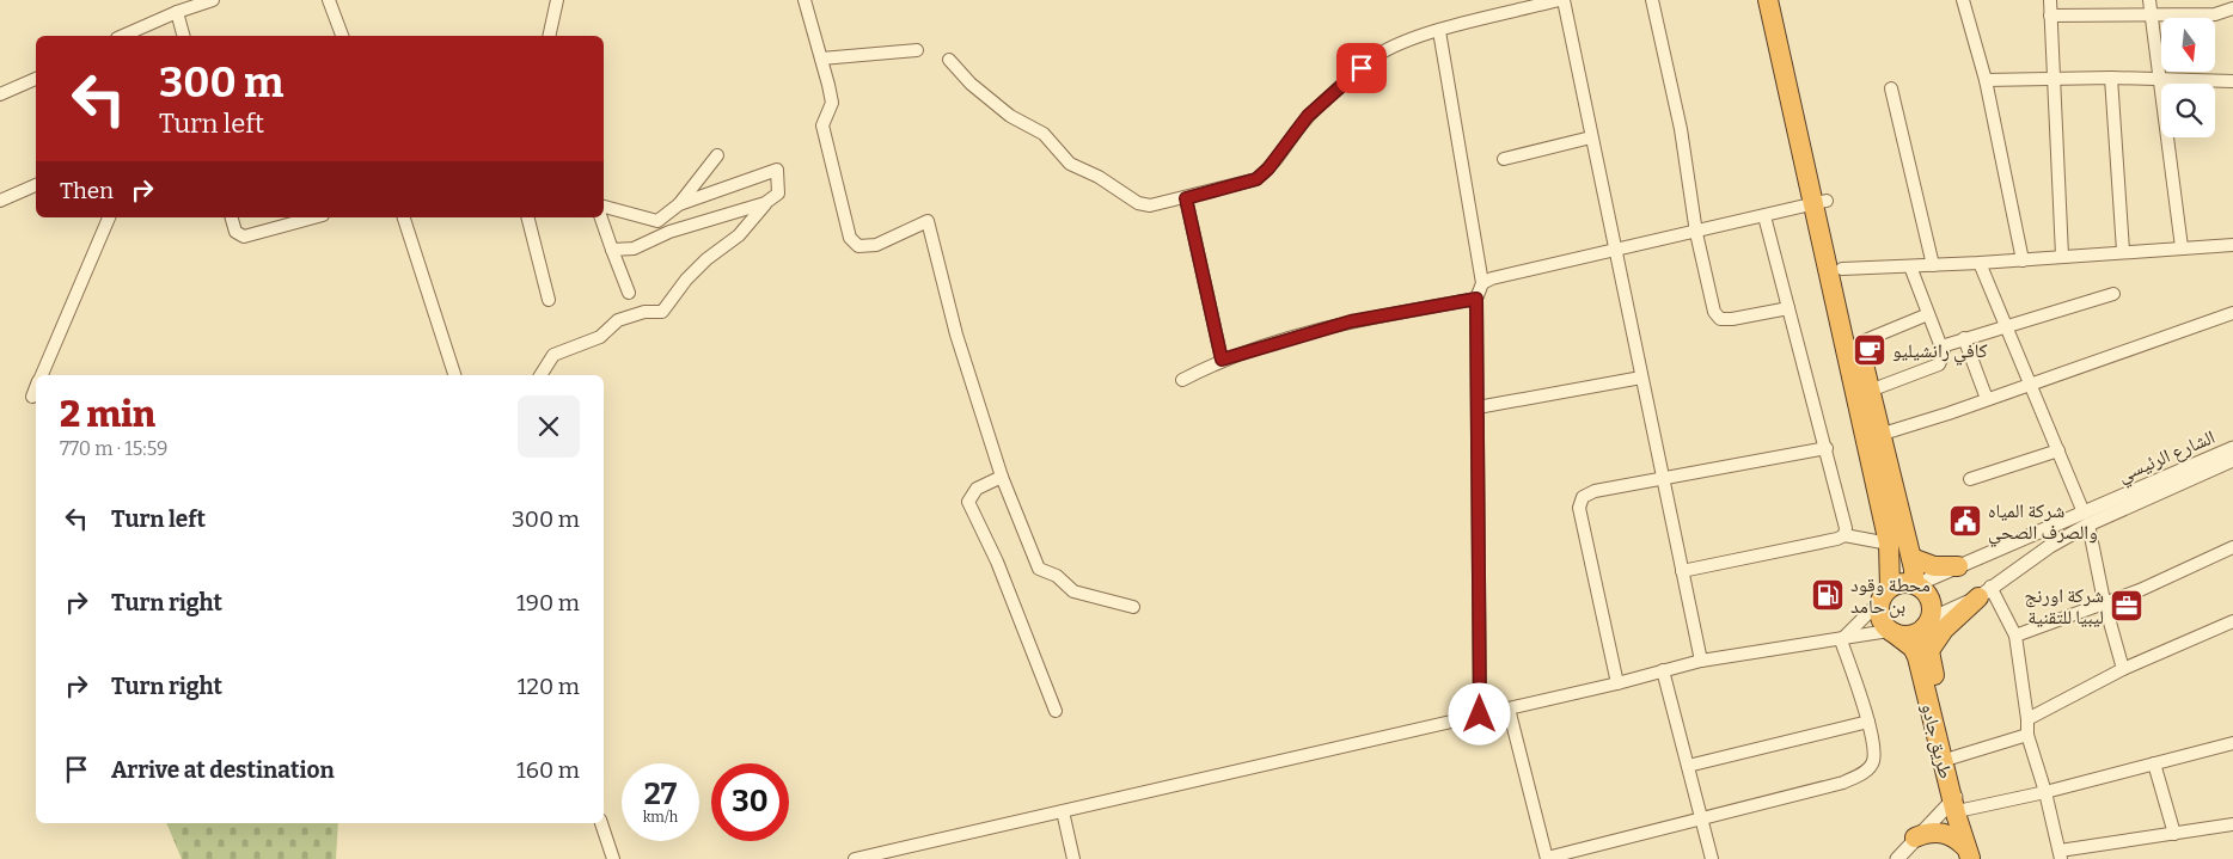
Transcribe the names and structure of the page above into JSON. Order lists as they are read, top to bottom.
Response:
{
  "streets": {
    "highway": ["طريق جادو"],
    "street": ["الشارع الرئيسي"]
  },
  "crossings": [
    ["الشارع الرئيسي", "طريق جادو"]
  ],
  "places": {
    "cafe": ["كافي رانشيليو"],
    "public building": ["شركة المياه والصرف الصحي"],
    "fuel station": ["محطة وقود بن حامد"],
    "office": ["شركة اورنج ليبيا للتقنية"]
  },
  "north": "bottom",
  "page": {
    "turn": ["300 m", "Turn left"],
    "then": "Then",
    "heading": ["2 min", "770 m · 15:59"],
    "list": [
      {
        "name": "Turn left",
        "value": "300 m"
      },
      {
        "name": "Turn right",
        "value": "190 m"
      },
      {
        "name": "Turn right",
        "value": "120 m"
      },
      {
        "name": "Arrive at destination",
        "value": "160 m"
      }
    ],
    "speed": "27 km/h",
    "limit": "30"
  }
}
